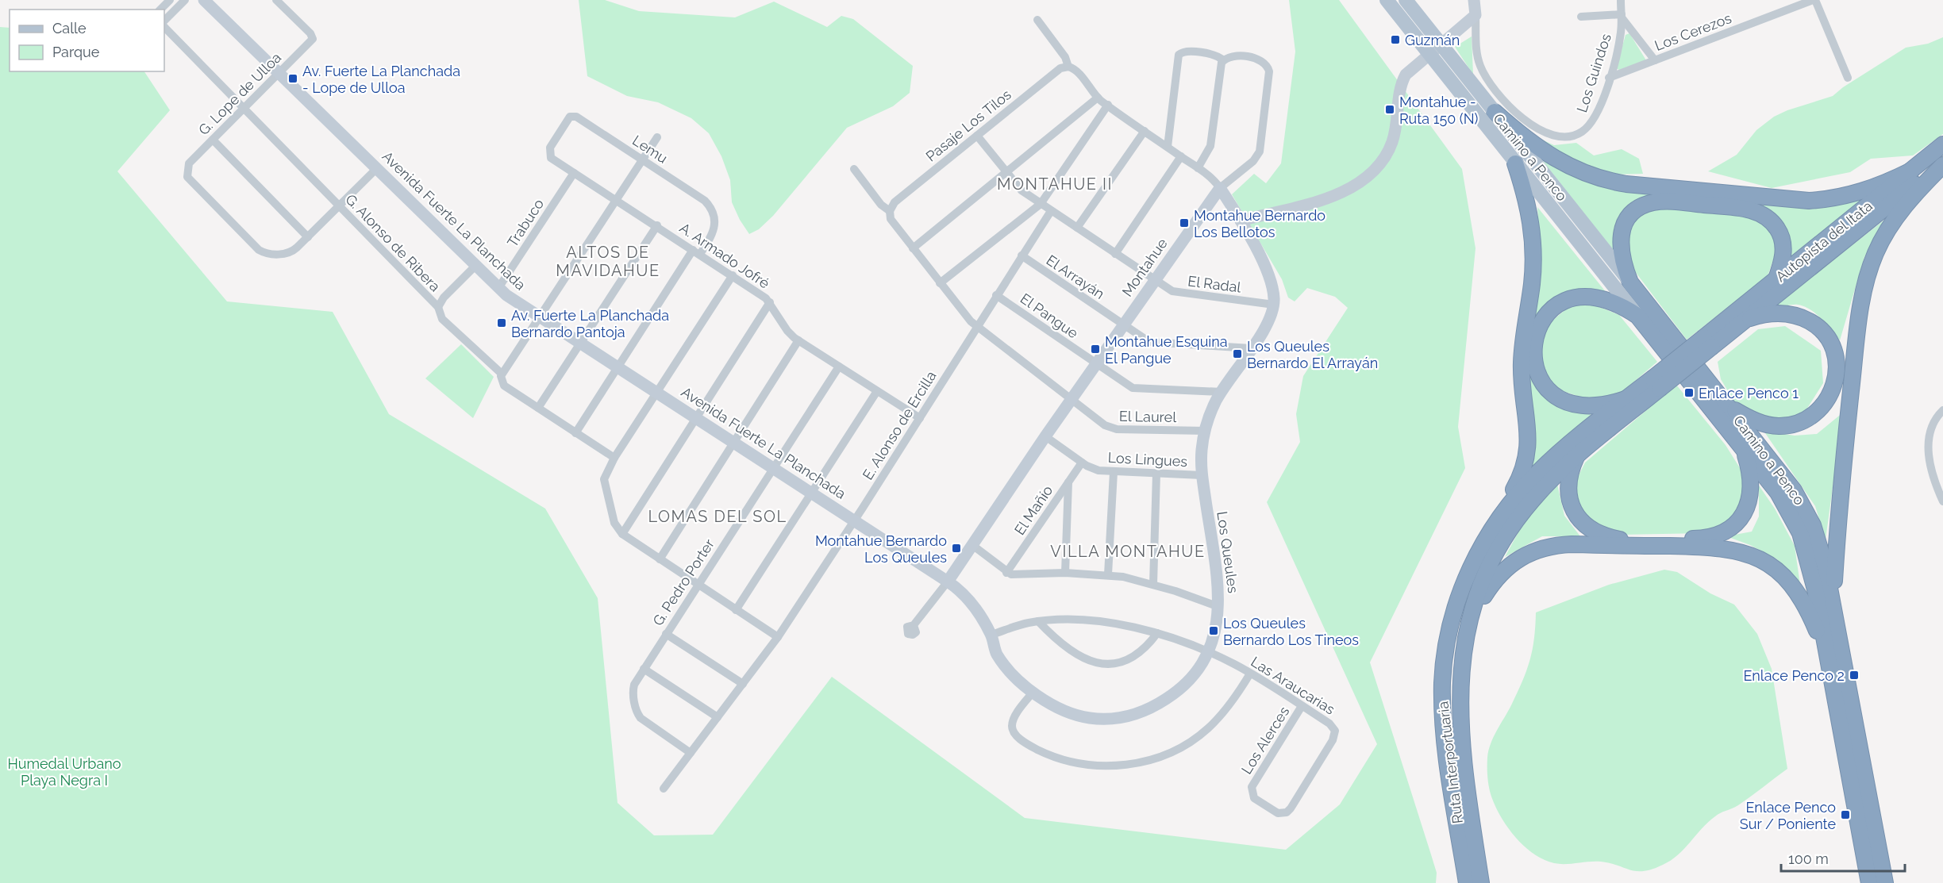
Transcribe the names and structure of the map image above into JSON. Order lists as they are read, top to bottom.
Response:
{
  "streets": {
    "highway": ["Camino a Penco", "Autopista del Itata", "Ruta Interportuaria"],
    "street": [
      "Los Cerezos",
      "Los Guindos",
      "G. Lope de Ulloa",
      "Pasaje Los Tilos",
      "Lemu",
      "Avenida Fuerte La Planchada",
      "Trabuco",
      "G. Alonso de Ribera",
      "A. Armado Jofré",
      "Montahue",
      "El Arrayán",
      "El Radal",
      "El Pangue",
      "El Laurel",
      "E. Alonso de Ercilla",
      "Los Lingues",
      "El Mañío",
      "Los Queules",
      "G. Pedro Porter",
      "Las Araucarias",
      "Los Alerces"
    ]
  },
  "crossings": [
    ["Los Cerezos", "Los Guindos"],
    ["G. Lope de Ulloa", "Avenida Fuerte La Planchada"],
    ["G. Lope de Ulloa", "G. Alonso de Ribera"],
    ["Pasaje Los Tilos", "El Radal"],
    ["Pasaje Los Tilos", "El Laurel"],
    ["Lemu", "Avenida Fuerte La Planchada"],
    ["Lemu", "G. Alonso de Ribera"],
    ["Lemu", "A. Armado Jofré"],
    ["Avenida Fuerte La Planchada", "Trabuco"],
    ["Avenida Fuerte La Planchada", "E. Alonso de Ercilla"],
    ["Avenida Fuerte La Planchada", "Los Queules"],
    ["Avenida Fuerte La Planchada", "G. Pedro Porter"],
    ["Trabuco", "A. Armado Jofré"],
    ["A. Armado Jofré", "E. Alonso de Ercilla"],
    ["A. Armado Jofré", "G. Pedro Porter"],
    ["Montahue", "El Arrayán"],
    ["Montahue", "El Radal"],
    ["Montahue", "El Pangue"],
    ["Montahue", "El Laurel"],
    ["Montahue", "Los Lingues"],
    ["Montahue", "Los Queules"],
    ["El Arrayán", "E. Alonso de Ercilla"],
    ["El Arrayán", "Los Queules"],
    ["El Radal", "E. Alonso de Ercilla"],
    ["El Radal", "Los Queules"],
    ["El Pangue", "E. Alonso de Ercilla"],
    ["El Pangue", "Los Queules"],
    ["El Laurel", "E. Alonso de Ercilla"],
    ["El Laurel", "Los Queules"],
    ["E. Alonso de Ercilla", "Los Queules"],
    ["E. Alonso de Ercilla", "G. Pedro Porter"],
    ["Los Lingues", "El Mañío"],
    ["Los Lingues", "Los Queules"],
    ["Los Queules", "Las Araucarias"],
    ["Las Araucarias", "Los Alerces"]
  ],
  "districts": [
    "MONTAHUE II",
    "ALTOS DE MAVIDAHUE",
    "LOMAS DEL SOL",
    "VILLA MONTAHUE"
  ],
  "parks": ["Humedal Urbano Playa Negra I"],
  "places": {
    "transit": [
      "Guzmán",
      "Av. Fuerte La Planchada - Lope de Ulloa",
      "Montahue - Ruta 150 (N)",
      "Montahue Bernardo Los Bellotos",
      "Av. Fuerte La Planchada Bernardo Pantoja",
      "Montahue Esquina El Pangue",
      "Los Queules Bernardo El Arrayán",
      "Enlace Penco 1",
      "Montahue Bernardo Los Queules",
      "Los Queules Bernardo Los Tineos",
      "Enlace Penco 2",
      "Enlace Penco Sur / Poniente"
    ]
  },
  "legend": ["Calle", "Parque"],
  "scale_bar": "100 m"
}
